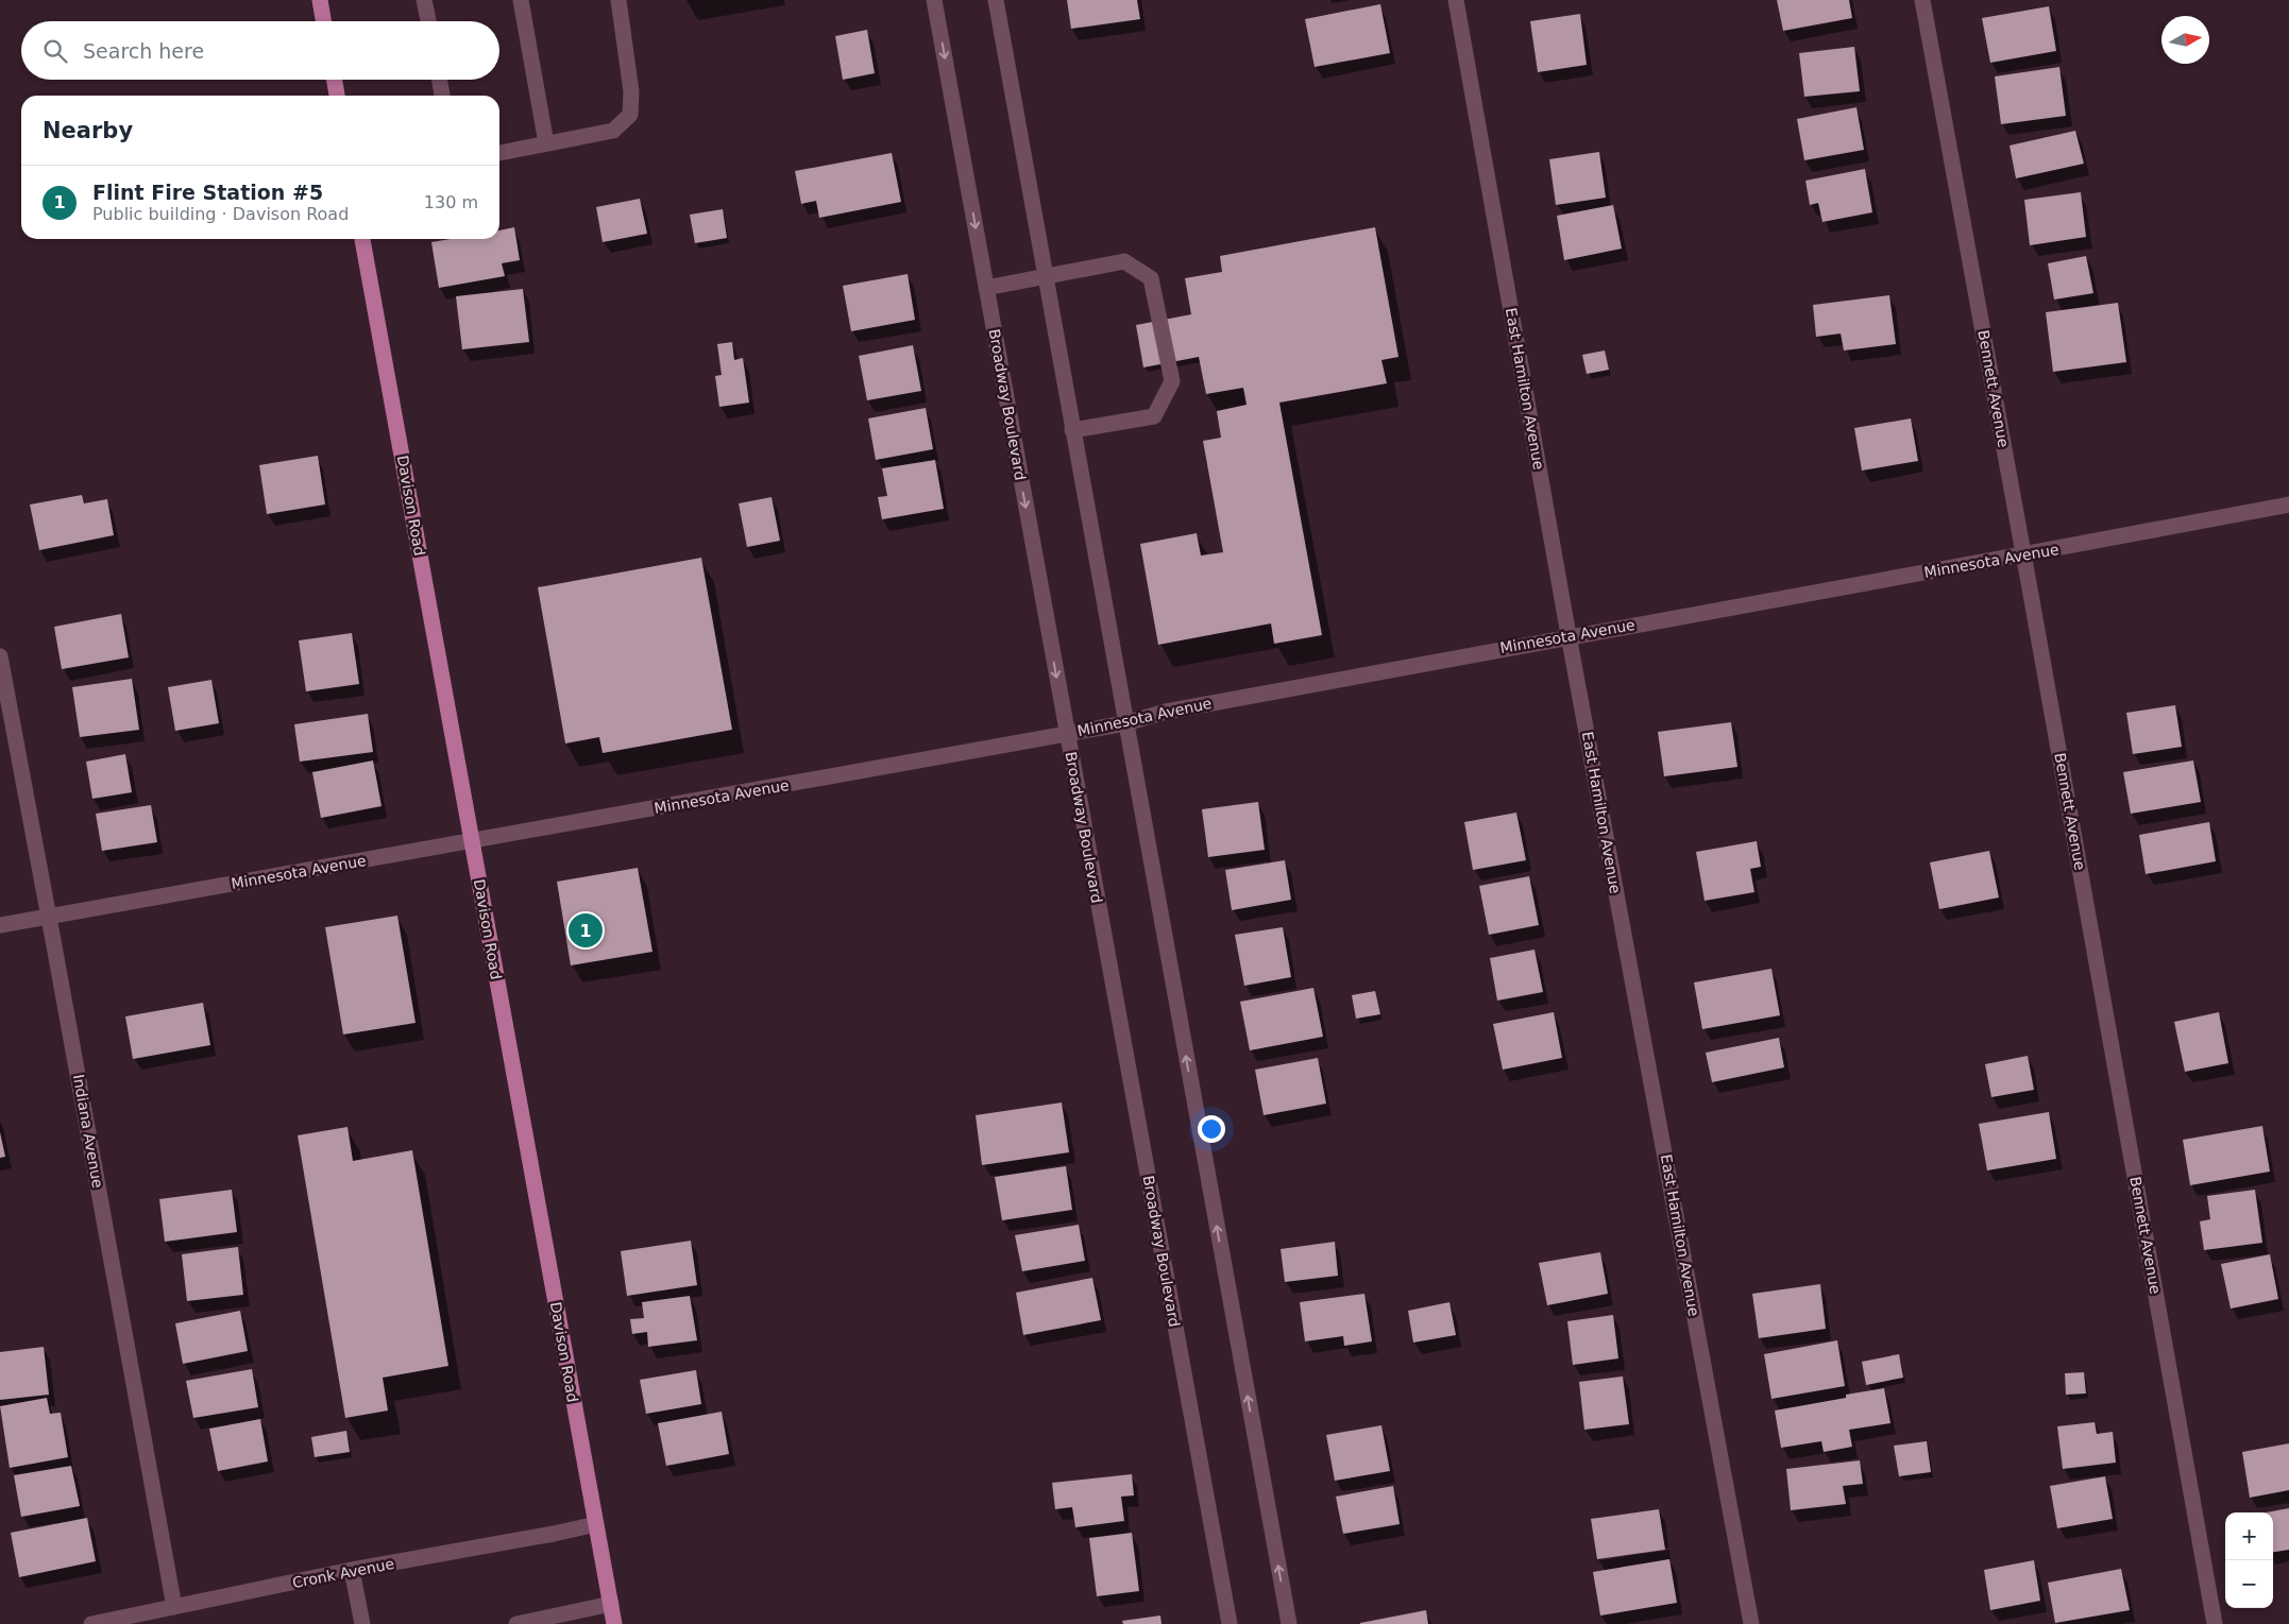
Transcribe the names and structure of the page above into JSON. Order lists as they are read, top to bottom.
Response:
{
  "streets": {
    "main road": ["Davison Road"],
    "street": [
      "East Hamilton Avenue",
      "Bennett Avenue",
      "Broadway Boulevard",
      "Minnesota Avenue",
      "Indiana Avenue",
      "Cronk Avenue"
    ]
  },
  "crossings": [
    ["East Hamilton Avenue", "Minnesota Avenue"],
    ["Bennett Avenue", "Minnesota Avenue"],
    ["Broadway Boulevard", "Minnesota Avenue"],
    ["Davison Road", "Minnesota Avenue"],
    ["Davison Road", "Cronk Avenue"],
    ["Minnesota Avenue", "Indiana Avenue"],
    ["Indiana Avenue", "Cronk Avenue"]
  ],
  "north": "right",
  "page": {
    "search": "Search here",
    "heading": "Nearby",
    "list": [
      {
        "mark": "1",
        "name": "Flint Fire Station #5",
        "note": "Public building · Davison Road",
        "value": "130 m"
      }
    ],
    "pins": "1",
    "map_buttons": ["+", "−"]
  }
}
